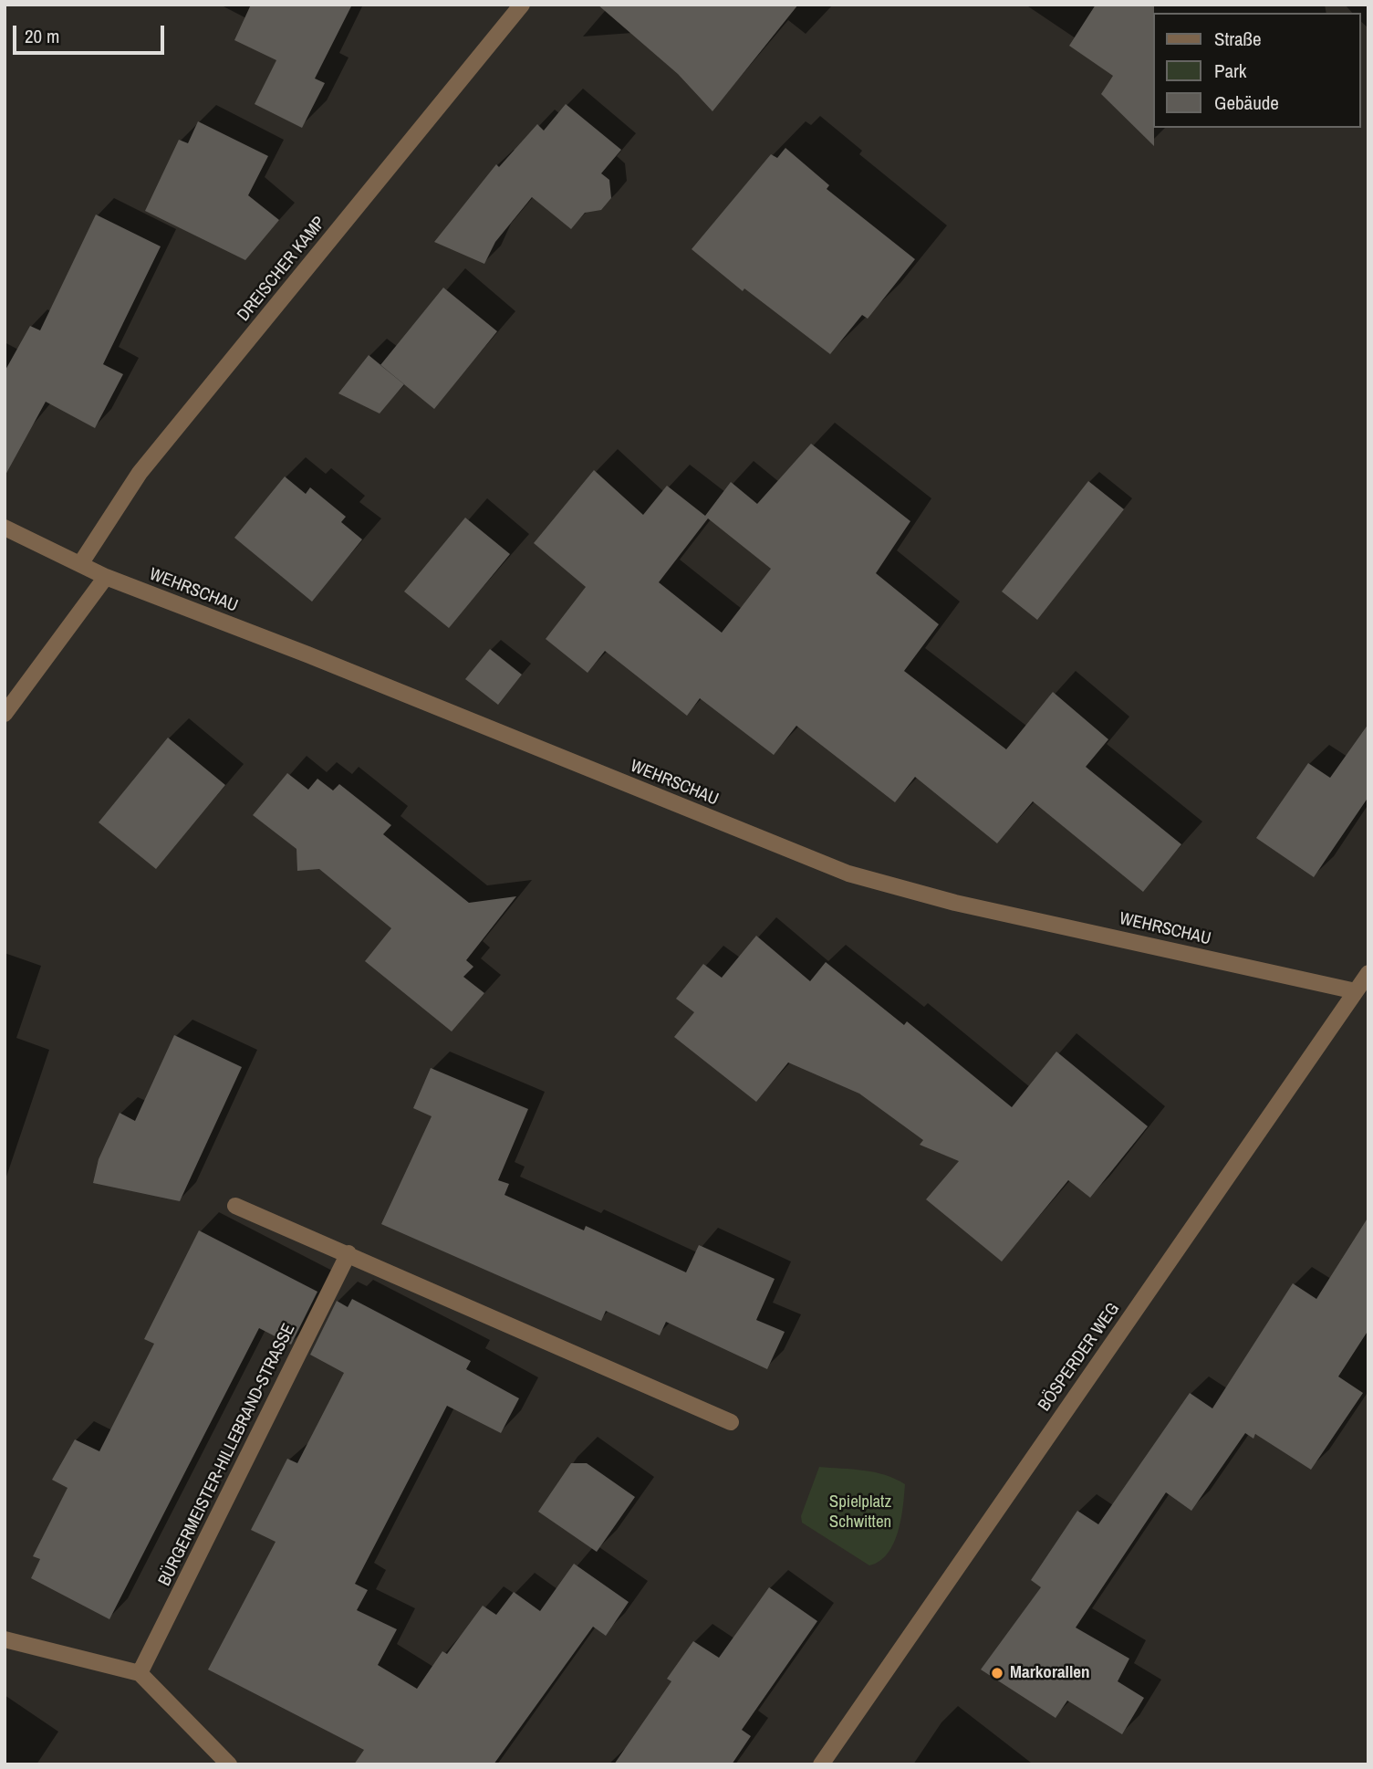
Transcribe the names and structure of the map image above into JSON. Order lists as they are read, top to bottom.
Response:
{
  "streets": {
    "street": [
      "DREISCHER KAMP",
      "WEHRSCHAU",
      "BÖSPERDER WEG",
      "BÜRGERMEISTER-HILLEBRAND-STRASSE"
    ]
  },
  "crossings": [
    ["DREISCHER KAMP", "WEHRSCHAU"],
    ["WEHRSCHAU", "BÖSPERDER WEG"]
  ],
  "parks": ["Spielplatz Schwitten"],
  "places": ["Markorallen"],
  "legend": ["Straße", "Park", "Gebäude"],
  "scale_bar": "20 m"
}
